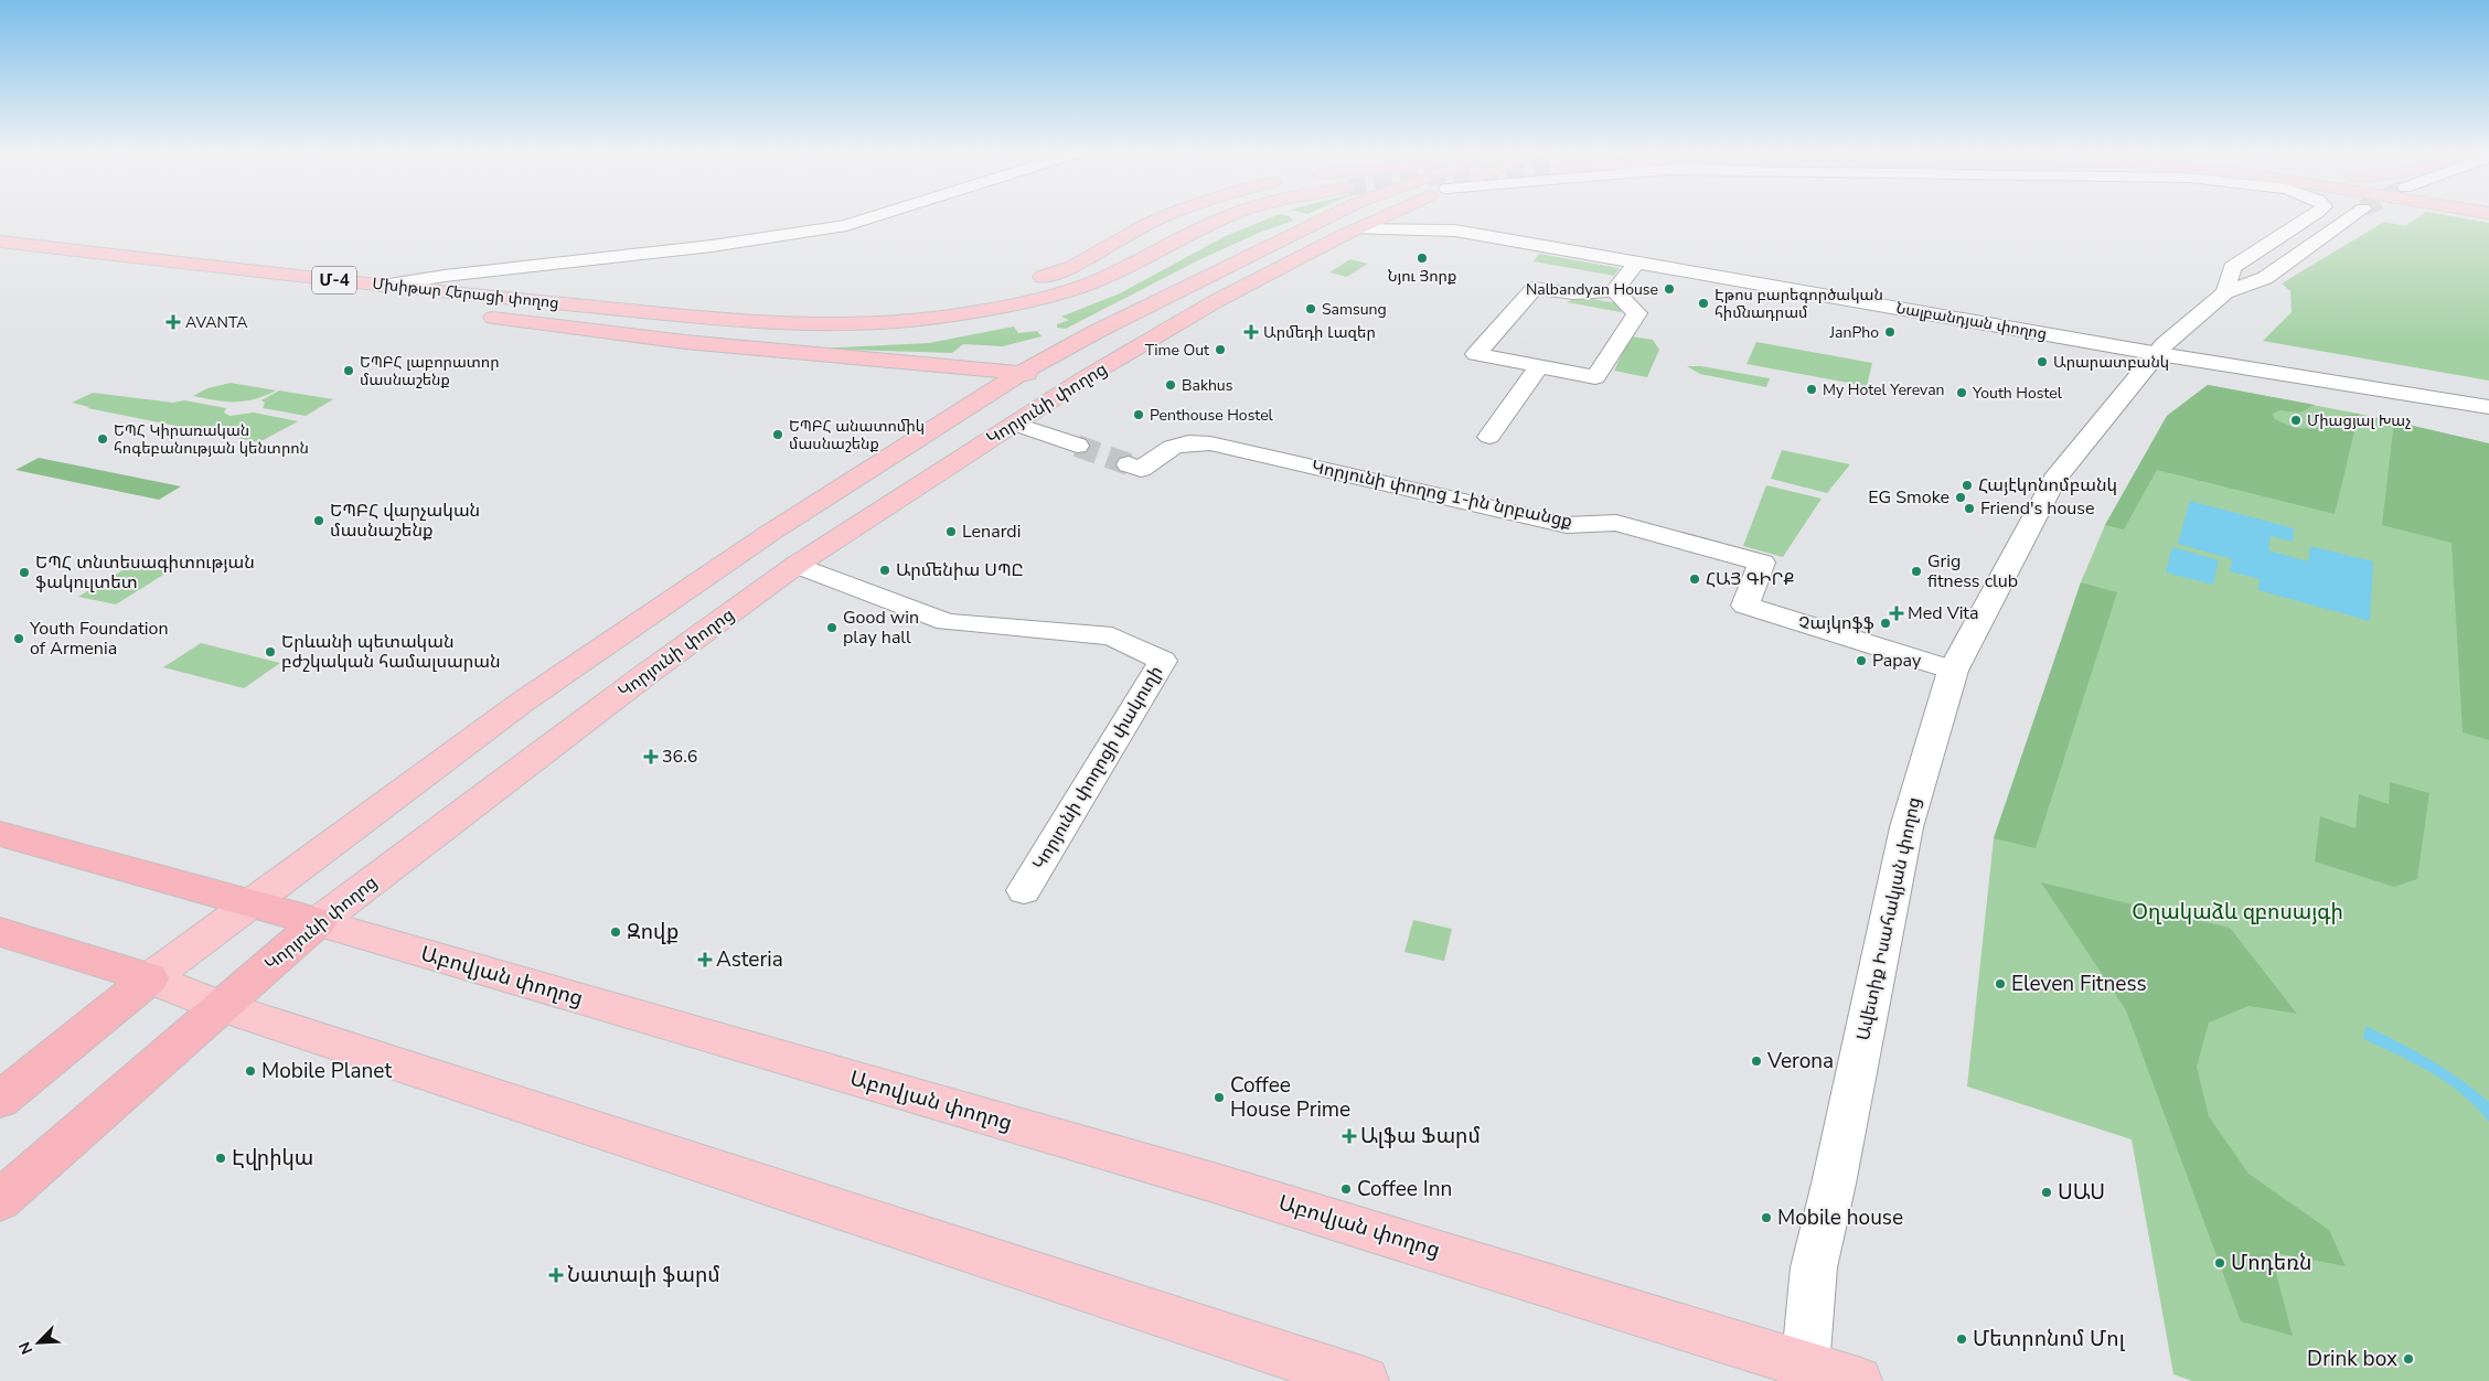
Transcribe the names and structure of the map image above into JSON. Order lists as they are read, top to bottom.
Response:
{
  "streets": {
    "highway": ["Կորյունի փողոց", "Աբովյան փողոց"],
    "main road": ["Մ-4", "Մխիթար Հերացի փողոց"],
    "street": [
      "Նալբանդյան փողոց",
      "Կորյունի փողոց 1-ին նրբանցք",
      "Կորյունի փողոցի փակուղի",
      "Ավետիք Իսահակյան փողոց"
    ]
  },
  "crossings": [
    ["Նալբանդյան փողոց", "Կորյունի փողոց"],
    ["Նալբանդյան փողոց", "Ավետիք Իսահակյան փողոց"],
    ["Կորյունի փողոց", "Կորյունի փողոցի փակուղի"],
    ["Կորյունի փողոց", "Աբովյան փողոց"],
    ["Կորյունի փողոց 1-ին նրբանցք", "Ավետիք Իսահակյան փողոց"],
    ["Ավետիք Իսահակյան փողոց", "Աբովյան փողոց"]
  ],
  "parks": ["Օղակաձև զբոսայգի"],
  "places": {
    "other": [
      "Նյու Յորք",
      "Nalbandyan House",
      "Էթոս բարեգործական հիմնադրամ",
      "Samsung",
      "JanPho",
      "Time Out",
      "Արարատբանկ",
      "ԵՊԲՀ լաբորատոր մասնաշենք",
      "Bakhus",
      "My Hotel Yerevan",
      "Youth Hostel",
      "Penthouse Hostel",
      "Միացյալ Խաչ",
      "ԵՊԲՀ անատոմիկ մասնաշենք",
      "ԵՊՀ Կիրառական հոգեբանության կենտրոն",
      "Հայէկոնոմբանկ",
      "EG Smoke",
      "Friend's house",
      "ԵՊԲՀ վարչական մասնաշենք",
      "Lenardi",
      "Արմենիա ՍՊԸ",
      "Grig fitness club",
      "ԵՊՀ տնտեսագիտության ֆակուլտետ",
      "ՀԱՅ ԳԻՐՔ",
      "Չայկոֆֆ",
      "Good win play hall",
      "Youth Foundation of Armenia",
      "Երևանի պետական բժշկական համալսարան",
      "Papay",
      "Զովք",
      "Eleven Fitness",
      "Verona",
      "Mobile Planet",
      "Coffee House Prime",
      "Էվրիկա",
      "Coffee Inn",
      "ՍԱՍ",
      "Mobile house",
      "Մոդեռն",
      "Մետրոնոմ Մոլ",
      "Drink box"
    ],
    "health": [
      "AVANTA",
      "Արմեդի Լազեր",
      "Med Vita",
      "36.6",
      "Asteria",
      "Ալֆա Ֆարմ",
      "Նատալի ֆարմ"
    ]
  },
  "north": "bottom left"
}
